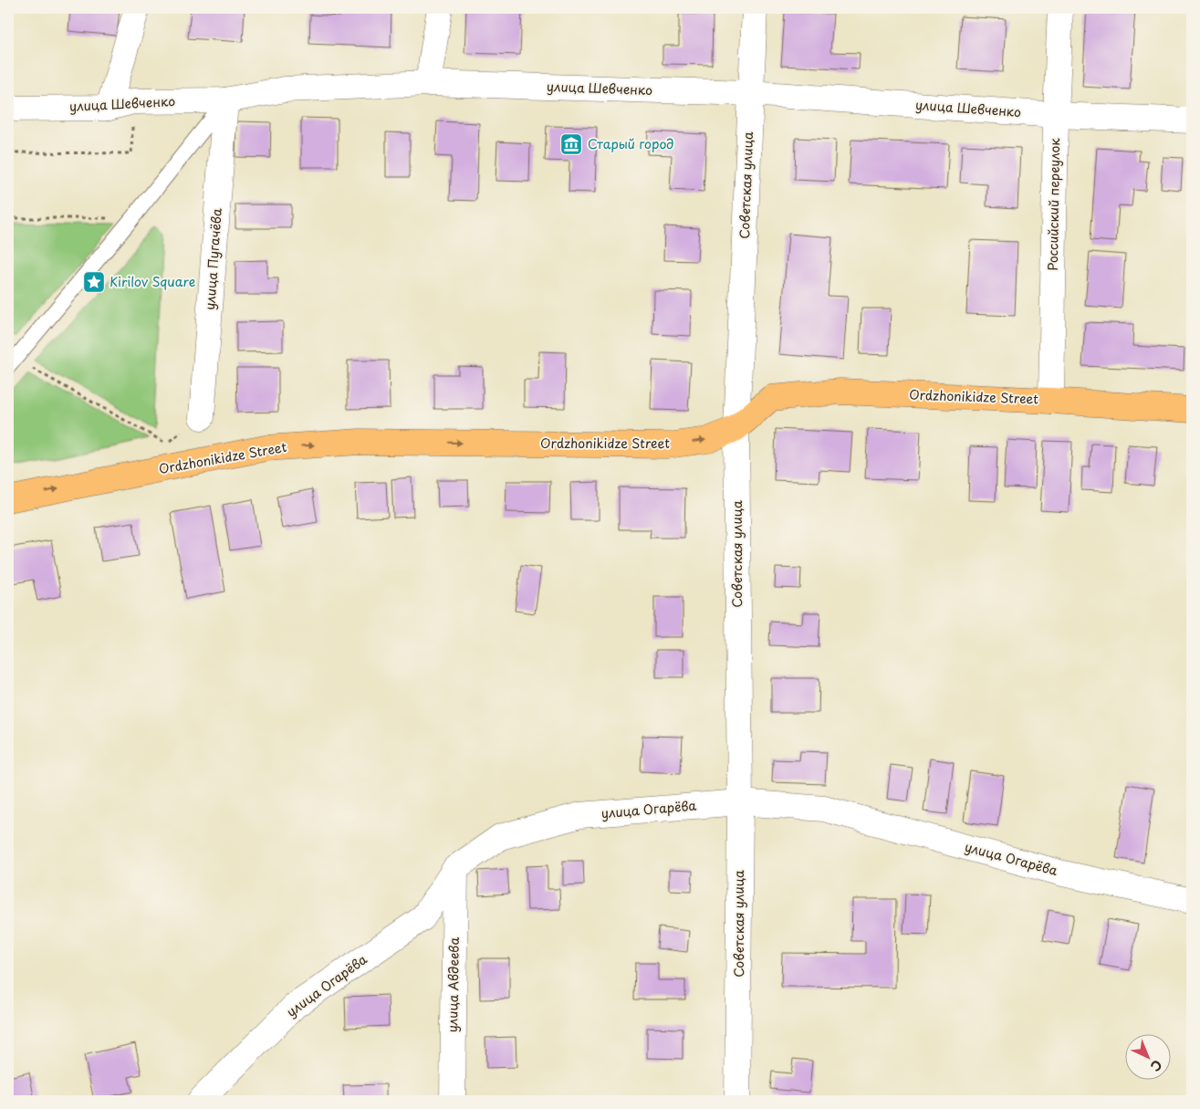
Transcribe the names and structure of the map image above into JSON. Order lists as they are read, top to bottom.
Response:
{
  "streets": {
    "main road": ["Ordzhonikidze Street"],
    "street": [
      "улица Шевченко",
      "Советская улица",
      "Российский переулок",
      "улица Пугачёва",
      "улица Огарёва",
      "улица Авдеева"
    ]
  },
  "crossings": [
    ["улица Шевченко", "Советская улица"],
    ["улица Шевченко", "Российский переулок"],
    ["улица Шевченко", "улица Пугачёва"],
    ["Советская улица", "Ordzhonikidze Street"],
    ["Советская улица", "улица Огарёва"],
    ["Российский переулок", "Ordzhonikidze Street"],
    ["улица Огарёва", "улица Авдеева"]
  ],
  "one_way": ["Ordzhonikidze Street"],
  "places": {
    "museum": ["Старый город"],
    "place": ["Kirilov Square"]
  },
  "north": "bottom right"
}
